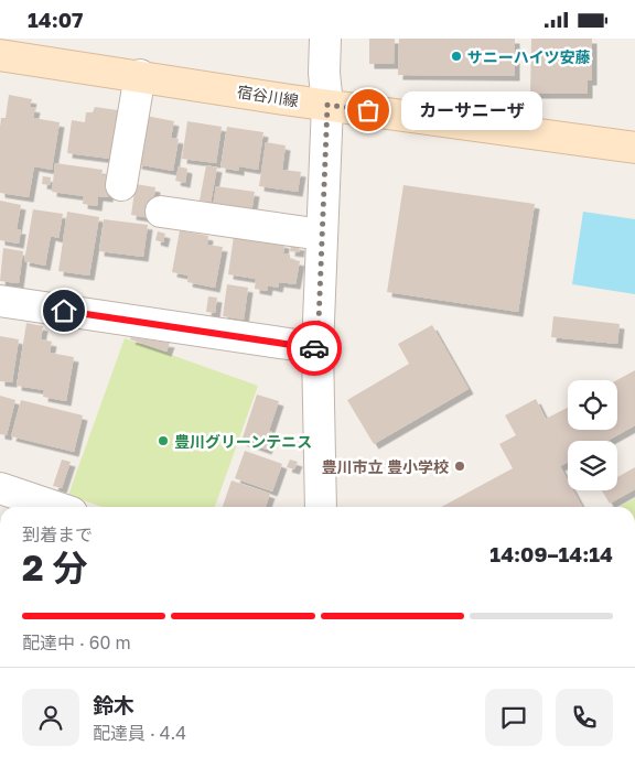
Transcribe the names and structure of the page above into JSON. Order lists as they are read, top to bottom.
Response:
{
  "streets": {
    "main road": ["宿谷川線"]
  },
  "places": [
    "サニーハイツ安藤",
    "カーサニーザ",
    "豊川グリーンテニス",
    "豊川市立 豊小学校"
  ],
  "page": {
    "status": "14:07",
    "bubble": "カーサニーザ",
    "heading": ["2 分", "到着まで", "14:09–14:14"],
    "panel": ["鈴木", "配達員 · 4.4"],
    "bar": "配達中 · 60 m"
  }
}
